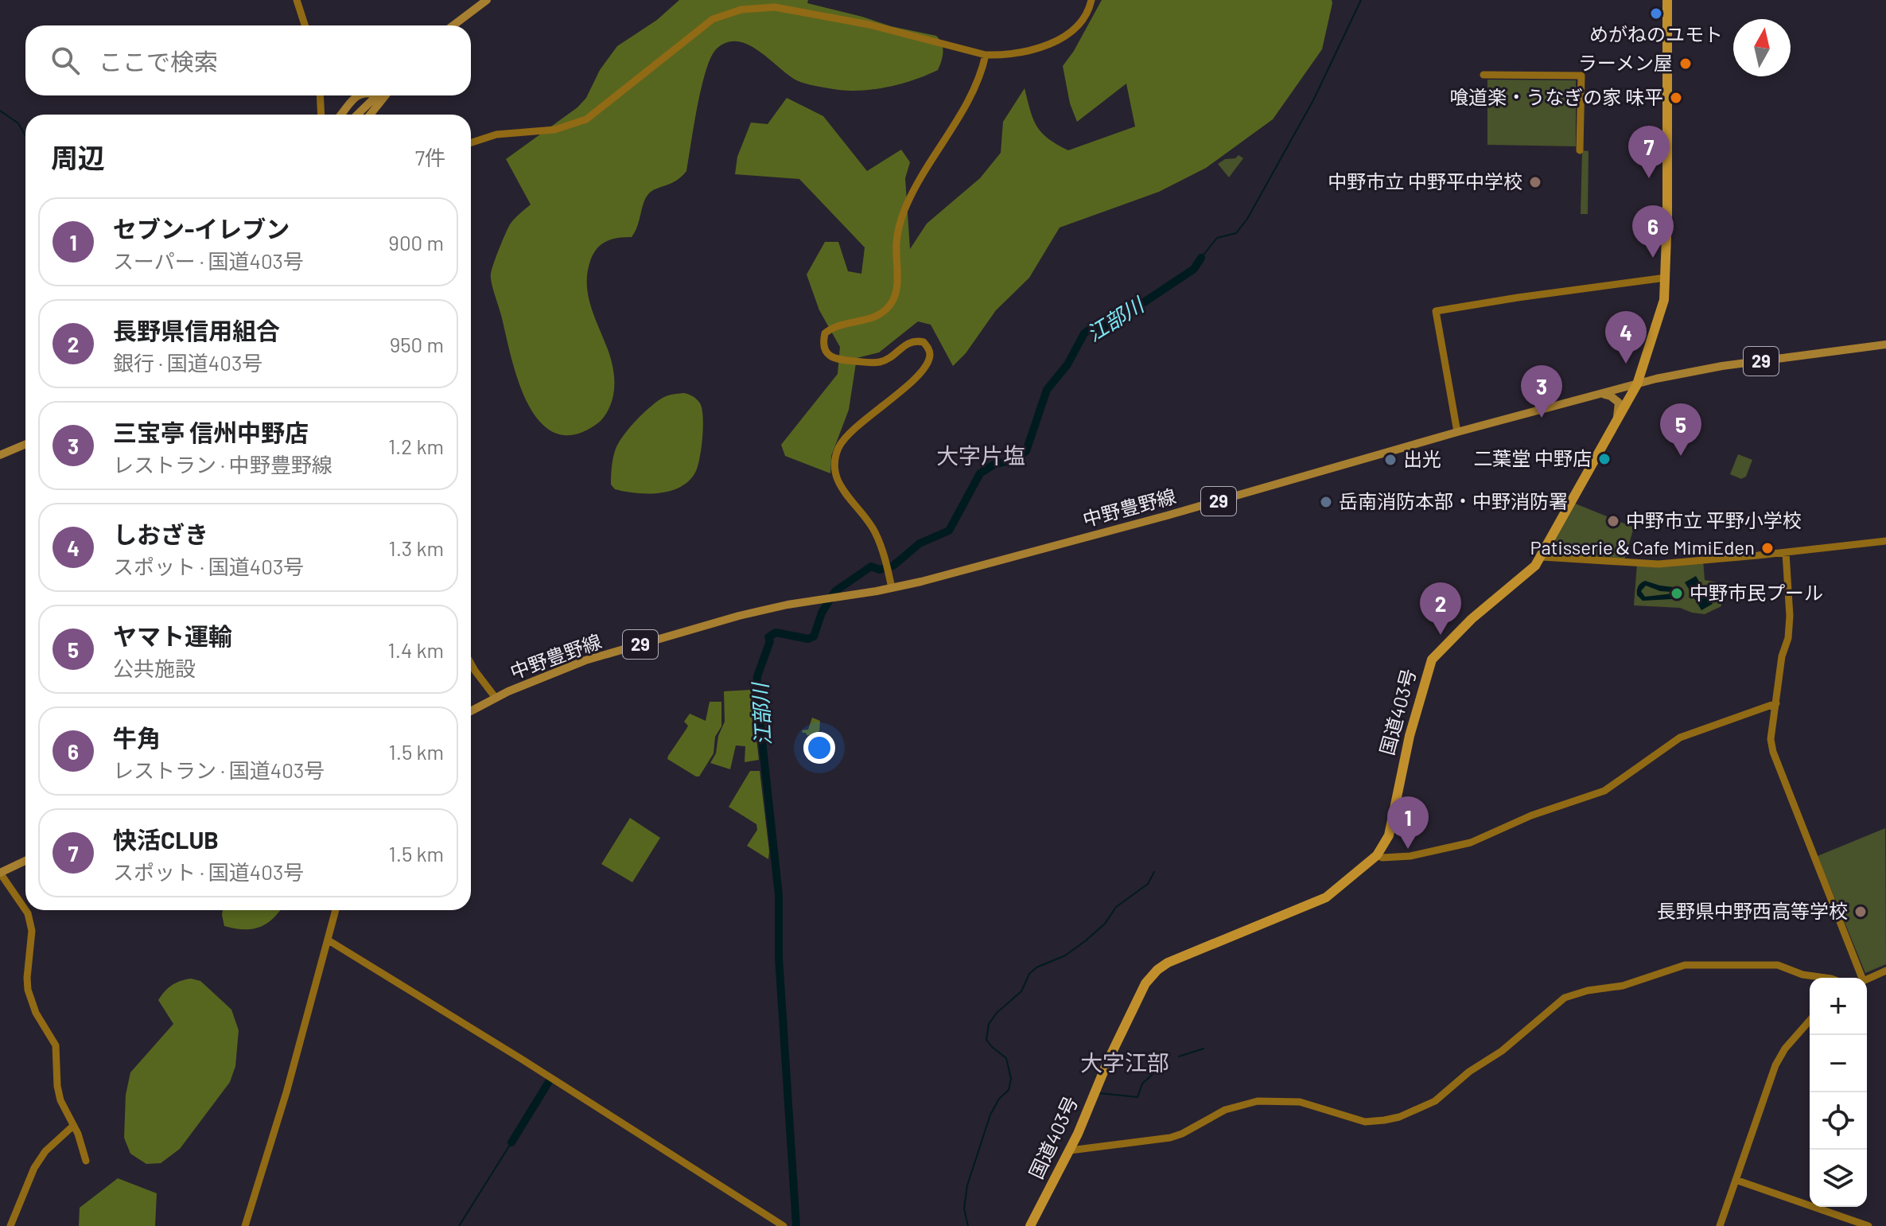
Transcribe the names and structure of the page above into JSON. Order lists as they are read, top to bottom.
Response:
{
  "streets": {
    "highway": ["国道403号"],
    "main road": ["29", "中野豊野線"]
  },
  "crossings": [
    ["中野豊野線", "国道403号"]
  ],
  "districts": ["大字片塩", "大字江部"],
  "water": ["江部川"],
  "places": [
    "めがねのユモト",
    "ラーメン屋",
    "喰道楽・うなぎの家 味平",
    "中野市立 中野平中学校",
    "二葉堂 中野店",
    "出光",
    "岳南消防本部・中野消防署",
    "中野市立 平野小学校",
    "Patisserie＆Cafe MimiEden",
    "中野市民プール",
    "長野県中野西高等学校"
  ],
  "north": "top",
  "page": {
    "search": "ここで検索",
    "heading": ["周辺", "7件"],
    "pins": [
      "7",
      "6",
      "4",
      "3",
      "5",
      "2",
      "1"
    ],
    "list": [
      {
        "mark": "1",
        "name": "セブン-イレブン",
        "note": "スーパー · 国道403号",
        "value": "900 m"
      },
      {
        "mark": "2",
        "name": "長野県信用組合",
        "note": "銀行 · 国道403号",
        "value": "950 m"
      },
      {
        "mark": "3",
        "name": "三宝亭 信州中野店",
        "note": "レストラン · 中野豊野線",
        "value": "1.2 km"
      },
      {
        "mark": "4",
        "name": "しおざき",
        "note": "スポット · 国道403号",
        "value": "1.3 km"
      },
      {
        "mark": "5",
        "name": "ヤマト運輸",
        "note": "公共施設",
        "value": "1.4 km"
      },
      {
        "mark": "6",
        "name": "牛角",
        "note": "レストラン · 国道403号",
        "value": "1.5 km"
      },
      {
        "mark": "7",
        "name": "快活CLUB",
        "note": "スポット · 国道403号",
        "value": "1.5 km"
      }
    ],
    "map_buttons": ["+", "−"]
  }
}
